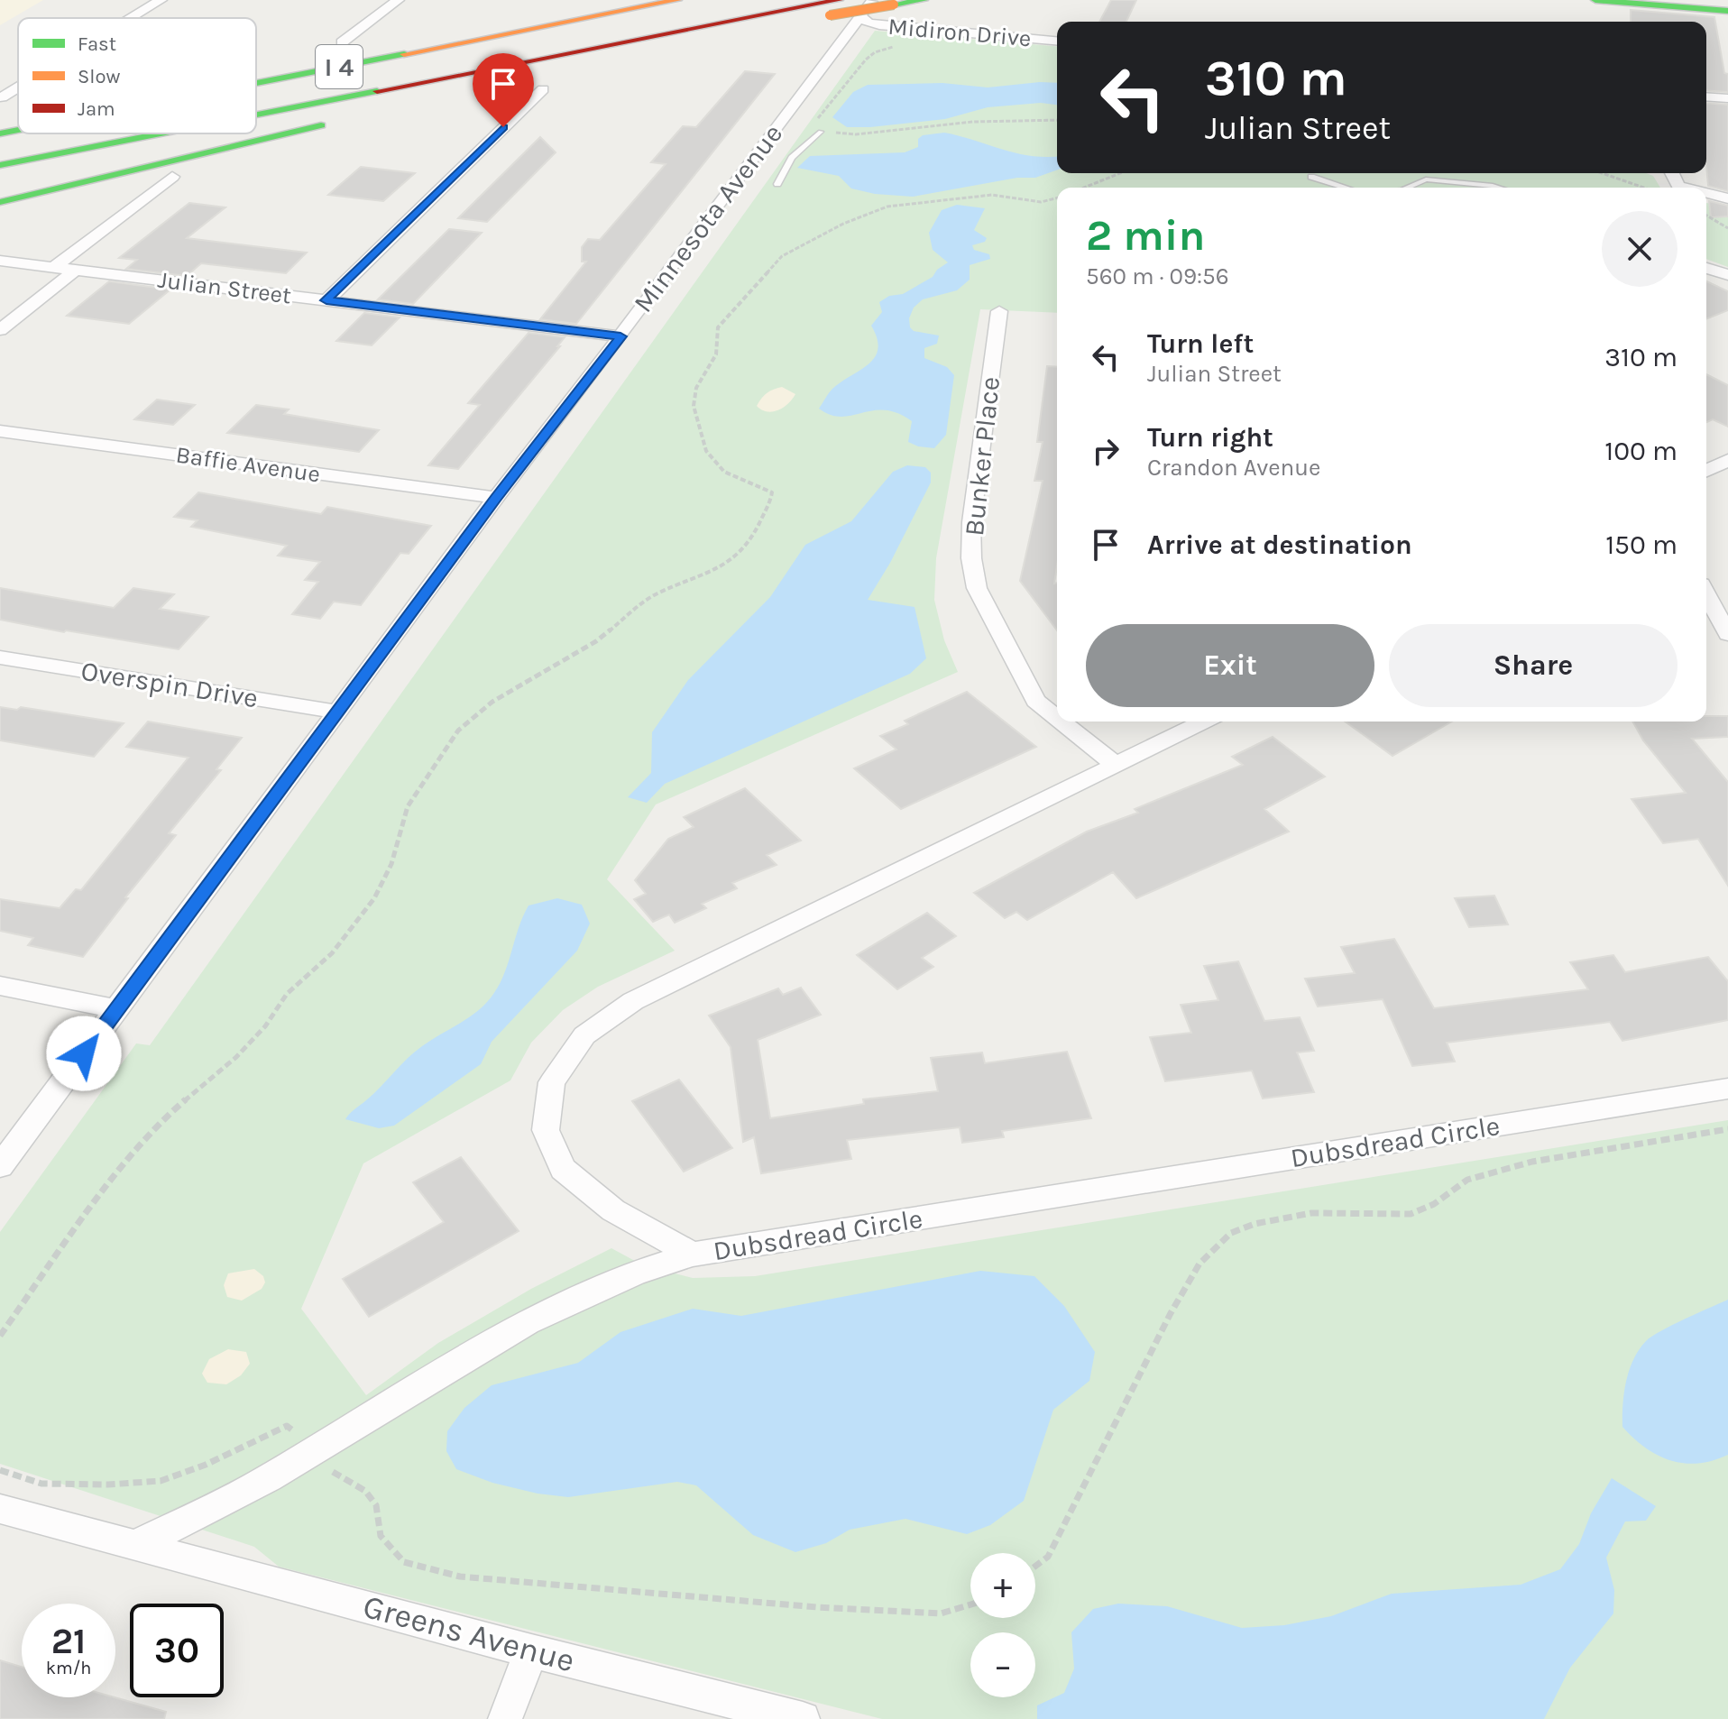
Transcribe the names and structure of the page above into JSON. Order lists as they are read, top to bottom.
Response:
{
  "streets": {
    "main road": ["I 4"],
    "street": [
      "Midiron Drive",
      "Minnesota Avenue",
      "Julian Street",
      "Bunker Place",
      "Baffie Avenue",
      "Overspin Drive",
      "Dubsdread Circle",
      "Greens Avenue"
    ]
  },
  "crossings": [
    ["Midiron Drive", "Minnesota Avenue"],
    ["Minnesota Avenue", "Julian Street"],
    ["Minnesota Avenue", "Baffie Avenue"],
    ["Minnesota Avenue", "Overspin Drive"],
    ["Bunker Place", "Dubsdread Circle"]
  ],
  "legend": ["Fast", "Slow", "Jam"],
  "page": {
    "turn": ["310 m", "Julian Street"],
    "heading": ["2 min", "560 m · 09:56"],
    "list": [
      {
        "name": "Turn left",
        "note": "Julian Street",
        "value": "310 m"
      },
      {
        "name": "Turn right",
        "note": "Crandon Avenue",
        "value": "100 m"
      },
      {
        "name": "Arrive at destination",
        "value": "150 m"
      }
    ],
    "buttons": ["Exit", "Share"],
    "map_buttons": ["+", "−"],
    "speed": "21 km/h",
    "limit": "30"
  }
}
